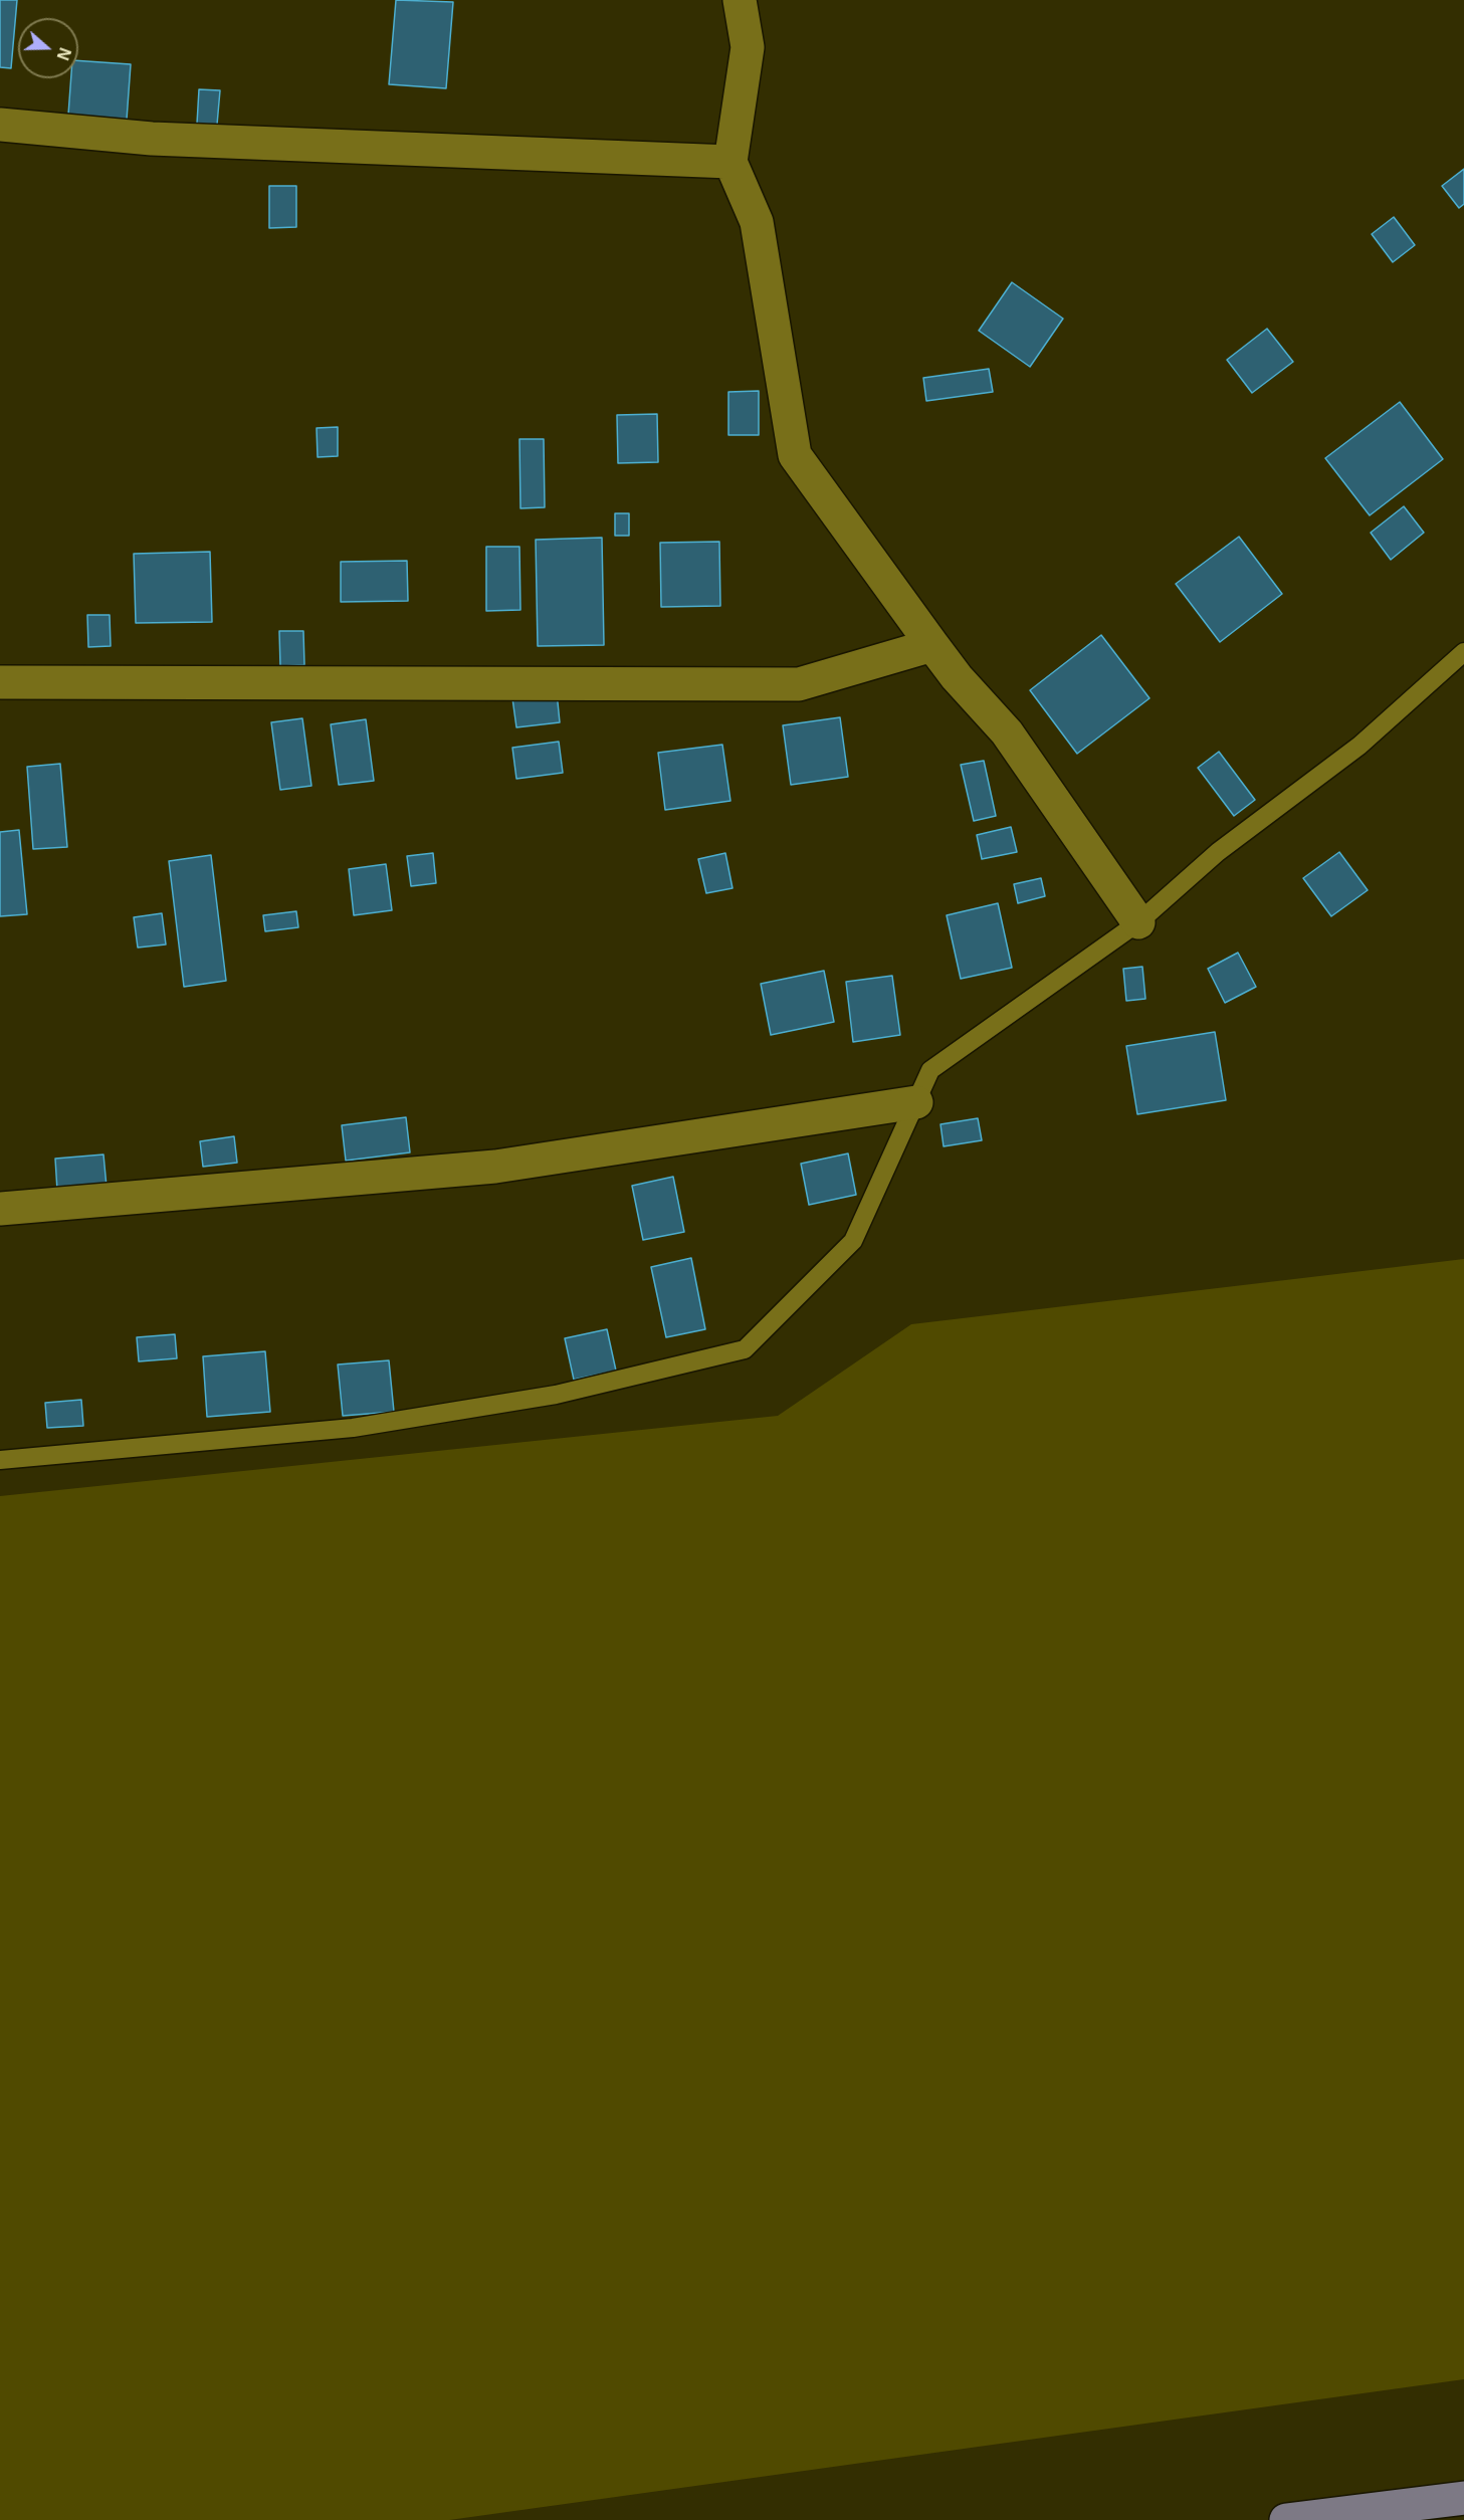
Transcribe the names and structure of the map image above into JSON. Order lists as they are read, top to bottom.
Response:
{
  "north": "right"
}
